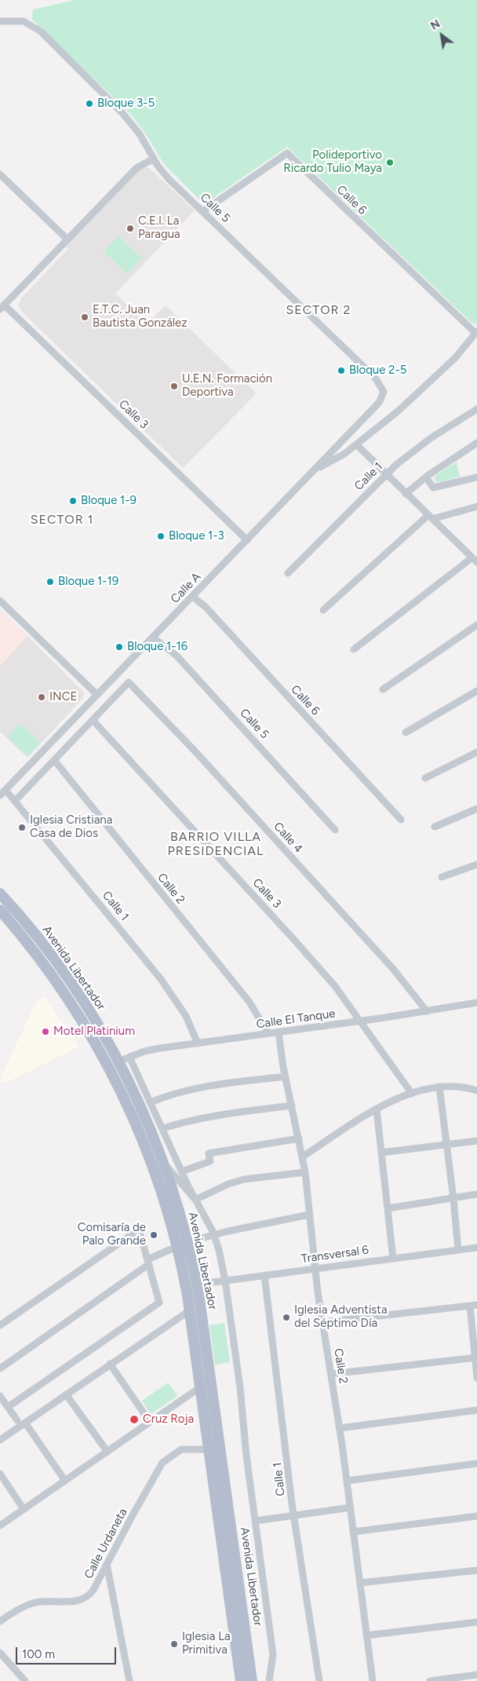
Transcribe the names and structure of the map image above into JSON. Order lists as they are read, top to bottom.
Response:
{
  "streets": {
    "main road": ["Avenida Libertador"],
    "street": [
      "Calle 6",
      "Calle 5",
      "Calle 3",
      "Calle 1",
      "Calle A",
      "Calle 4",
      "Calle 2",
      "Calle El Tanque",
      "Transversal 6",
      "Calle Urdaneta"
    ]
  },
  "crossings": [
    ["Calle 6", "Calle 5"],
    ["Calle 6", "Calle A"],
    ["Calle 5", "Calle A"],
    ["Calle 3", "Calle A"],
    ["Calle 3", "Calle El Tanque"],
    ["Calle 1", "Calle A"],
    ["Calle 1", "Calle El Tanque"],
    ["Calle 1", "Transversal 6"],
    ["Calle 4", "Calle El Tanque"],
    ["Calle 2", "Calle El Tanque"],
    ["Calle 2", "Transversal 6"],
    ["Avenida Libertador", "Calle El Tanque"],
    ["Avenida Libertador", "Transversal 6"],
    ["Avenida Libertador", "Calle Urdaneta"]
  ],
  "districts": ["SECTOR 2", "SECTOR 1", "BARRIO VILLA PRESIDENCIAL"],
  "places": [
    "Bloque 3-5",
    "Polideportivo Ricardo Tulio Maya",
    "C.E.I. La Paragua",
    "E.T.C. Juan Bautista González",
    "Bloque 2-5",
    "U.E.N. Formación Deportiva",
    "Bloque 1-9",
    "Bloque 1-3",
    "Bloque 1-19",
    "Bloque 1-16",
    "INCE",
    "Iglesia Cristiana Casa de Dios",
    "Motel Platinium",
    "Comisaría de Palo Grande",
    "Iglesia Adventista del Séptimo Día",
    "Cruz Roja",
    "Iglesia La Primitiva"
  ],
  "scale_bar": "100 m",
  "north": "top left"
}
